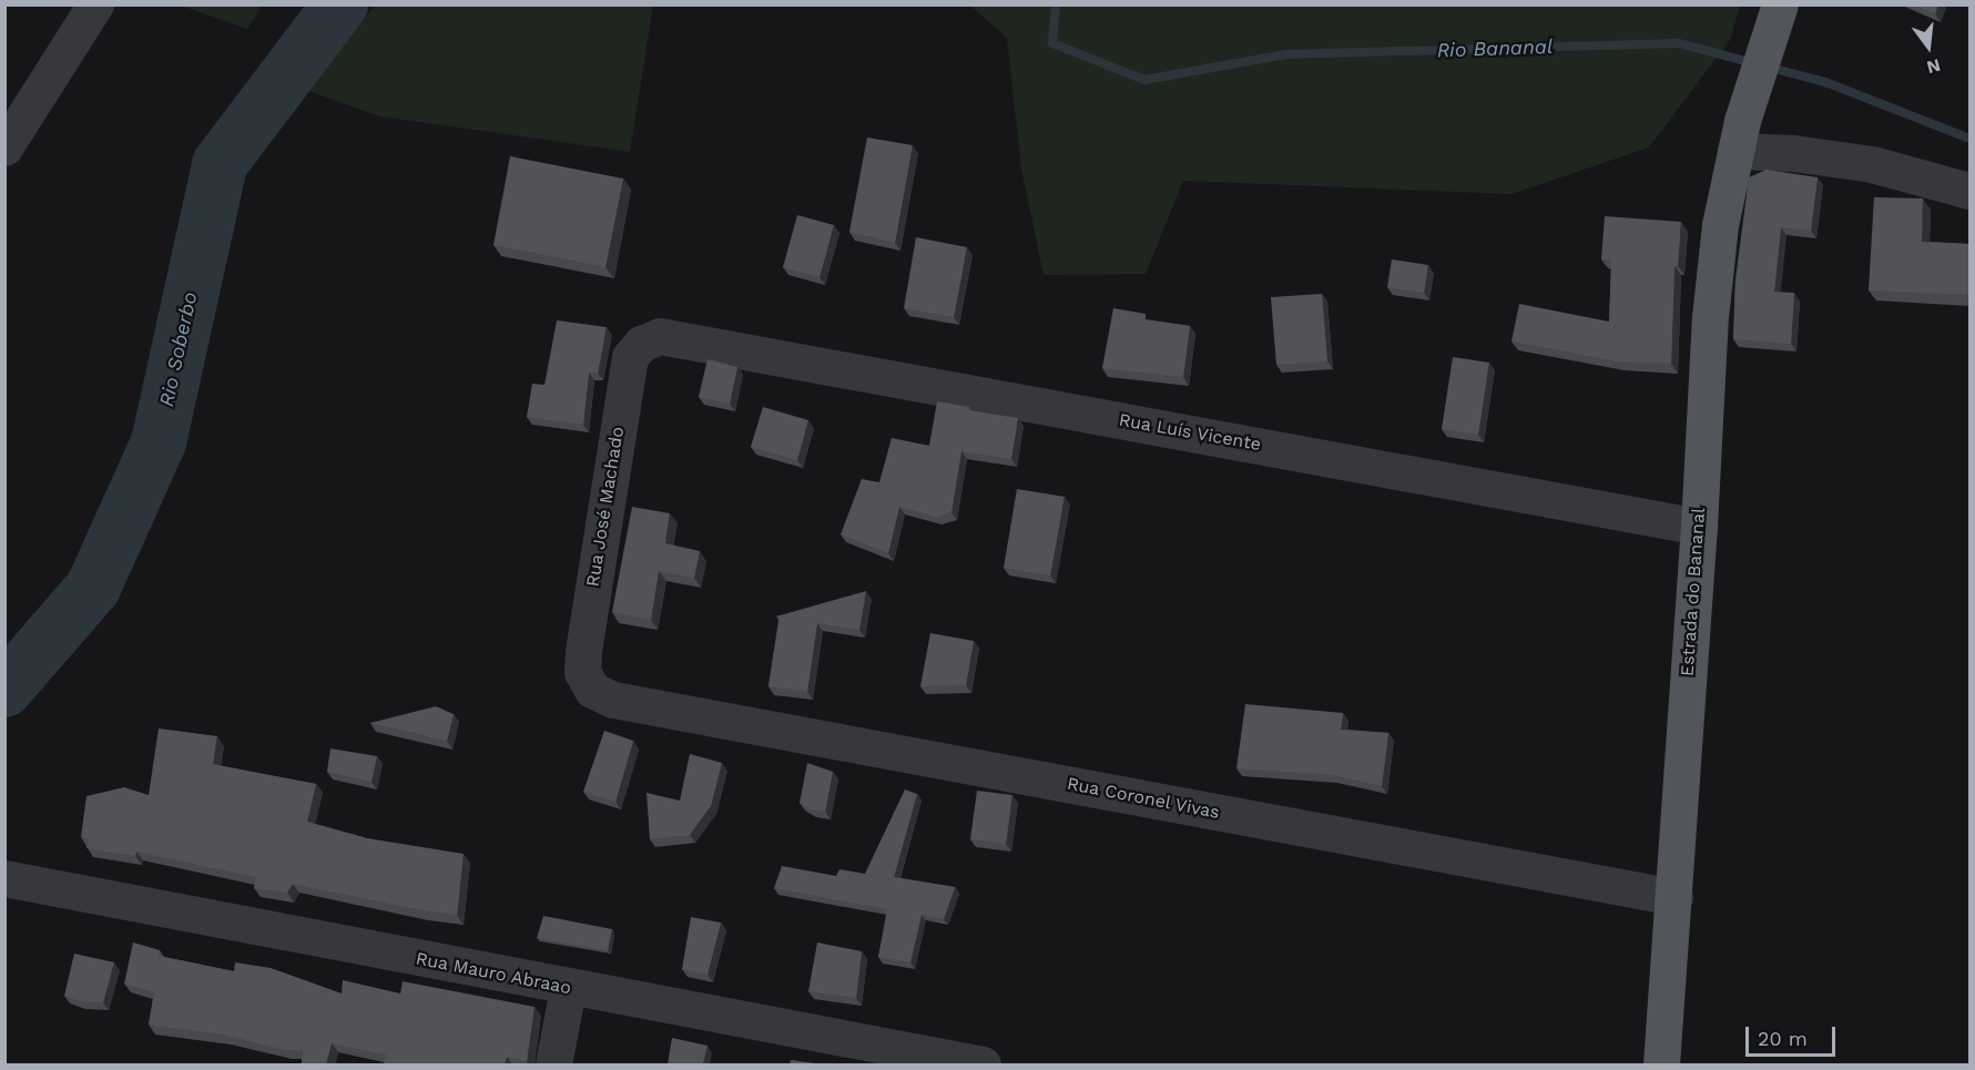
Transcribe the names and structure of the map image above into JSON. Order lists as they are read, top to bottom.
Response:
{
  "streets": {
    "main road": ["Estrada do Bananal"],
    "street": [
      "Rua Luís Vicente",
      "Rua José Machado",
      "Rua Coronel Vivas",
      "Rua Mauro Abraao"
    ]
  },
  "crossings": [
    ["Rua Luís Vicente", "Rua José Machado"],
    ["Rua Luís Vicente", "Estrada do Bananal"],
    ["Rua José Machado", "Rua Coronel Vivas"],
    ["Estrada do Bananal", "Rua Coronel Vivas"]
  ],
  "water": ["Rio Bananal", "Rio Soberbo"],
  "scale_bar": "20 m",
  "north": "bottom"
}
